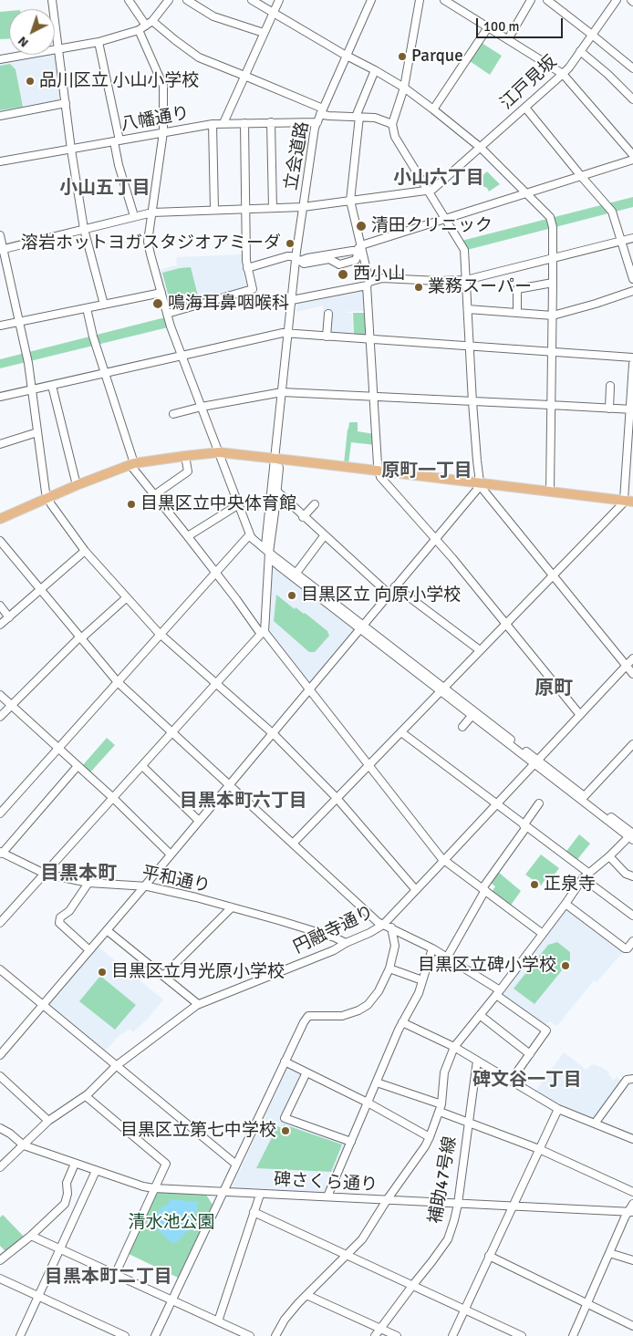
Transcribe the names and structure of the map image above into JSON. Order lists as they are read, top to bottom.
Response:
{
  "streets": {
    "street": [
      "江戸見坂",
      "八幡通り",
      "立会道路",
      "平和通り",
      "円融寺通り",
      "補助47号線",
      "碑さくら通り"
    ]
  },
  "crossings": [
    ["八幡通り", "立会道路"],
    ["平和通り", "円融寺通り"],
    ["円融寺通り", "碑さくら通り"],
    ["補助47号線", "碑さくら通り"]
  ],
  "districts": [
    "小山六丁目",
    "小山五丁目",
    "原町一丁目",
    "原町",
    "目黒本町六丁目",
    "目黒本町",
    "碑文谷一丁目",
    "目黒本町二丁目"
  ],
  "parks": ["清水池公園"],
  "places": [
    "Parque",
    "品川区立 小山小学校",
    "清田クリニック",
    "溶岩ホットヨガスタジオアミーダ",
    "西小山",
    "業務スーパー",
    "鳴海耳鼻咽喉科",
    "目黒区立中央体育館",
    "目黒区立 向原小学校",
    "正泉寺",
    "目黒区立碑小学校",
    "目黒区立月光原小学校",
    "目黒区立第七中学校"
  ],
  "scale_bar": "100 m",
  "north": "bottom left"
}
